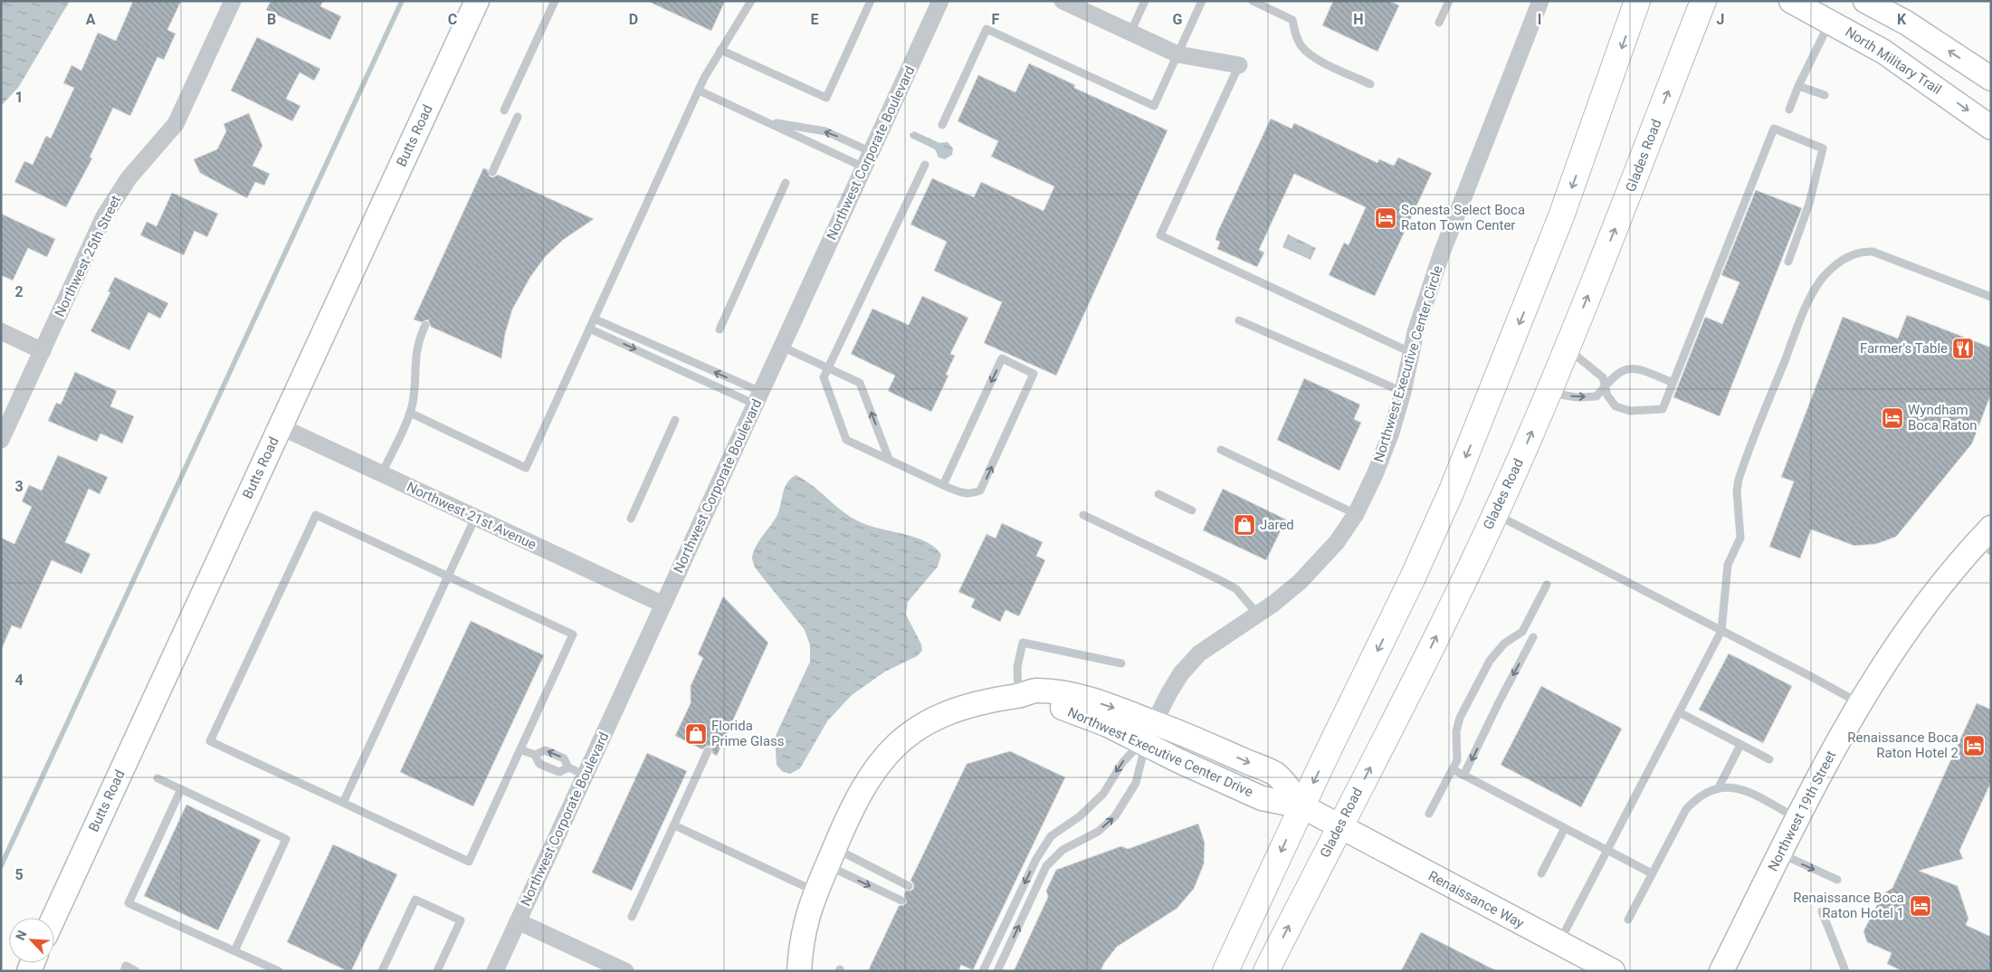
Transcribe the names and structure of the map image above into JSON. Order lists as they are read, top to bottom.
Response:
{
  "streets": {
    "main road": ["Glades Road"],
    "street": [
      "North Military Trail",
      "Butts Road",
      "Northwest Corporate Boulevard",
      "Northwest 25th Street",
      "Northwest Executive Center Circle",
      "Northwest 21st Avenue",
      "Northwest Executive Center Drive",
      "Northwest 19th Street",
      "Renaissance Way"
    ]
  },
  "crossings": [
    ["Butts Road", "Northwest 21st Avenue"],
    ["Northwest Corporate Boulevard", "Northwest 21st Avenue"],
    ["Glades Road", "Northwest Executive Center Drive"],
    ["Glades Road", "Renaissance Way"],
    ["Northwest Executive Center Circle", "Northwest Executive Center Drive"],
    ["Northwest Executive Center Drive", "Renaissance Way"]
  ],
  "one_way": ["Northwest Executive Center Drive"],
  "places": {
    "hotel": [
      "Sonesta Select Boca Raton Town Center",
      "Wyndham Boca Raton",
      "Renaissance Boca Raton Hotel 2",
      "Renaissance Boca Raton Hotel 1"
    ],
    "restaurant": ["Farmer's Table"],
    "shop": ["Jared", "Florida Prime Glass"]
  },
  "north": "top left",
  "grid": {
    "columns": [
      "A",
      "B",
      "C",
      "D",
      "E",
      "F",
      "G",
      "H",
      "I",
      "J",
      "K"
    ],
    "rows": [
      "1",
      "2",
      "3",
      "4",
      "5"
    ]
  }
}
